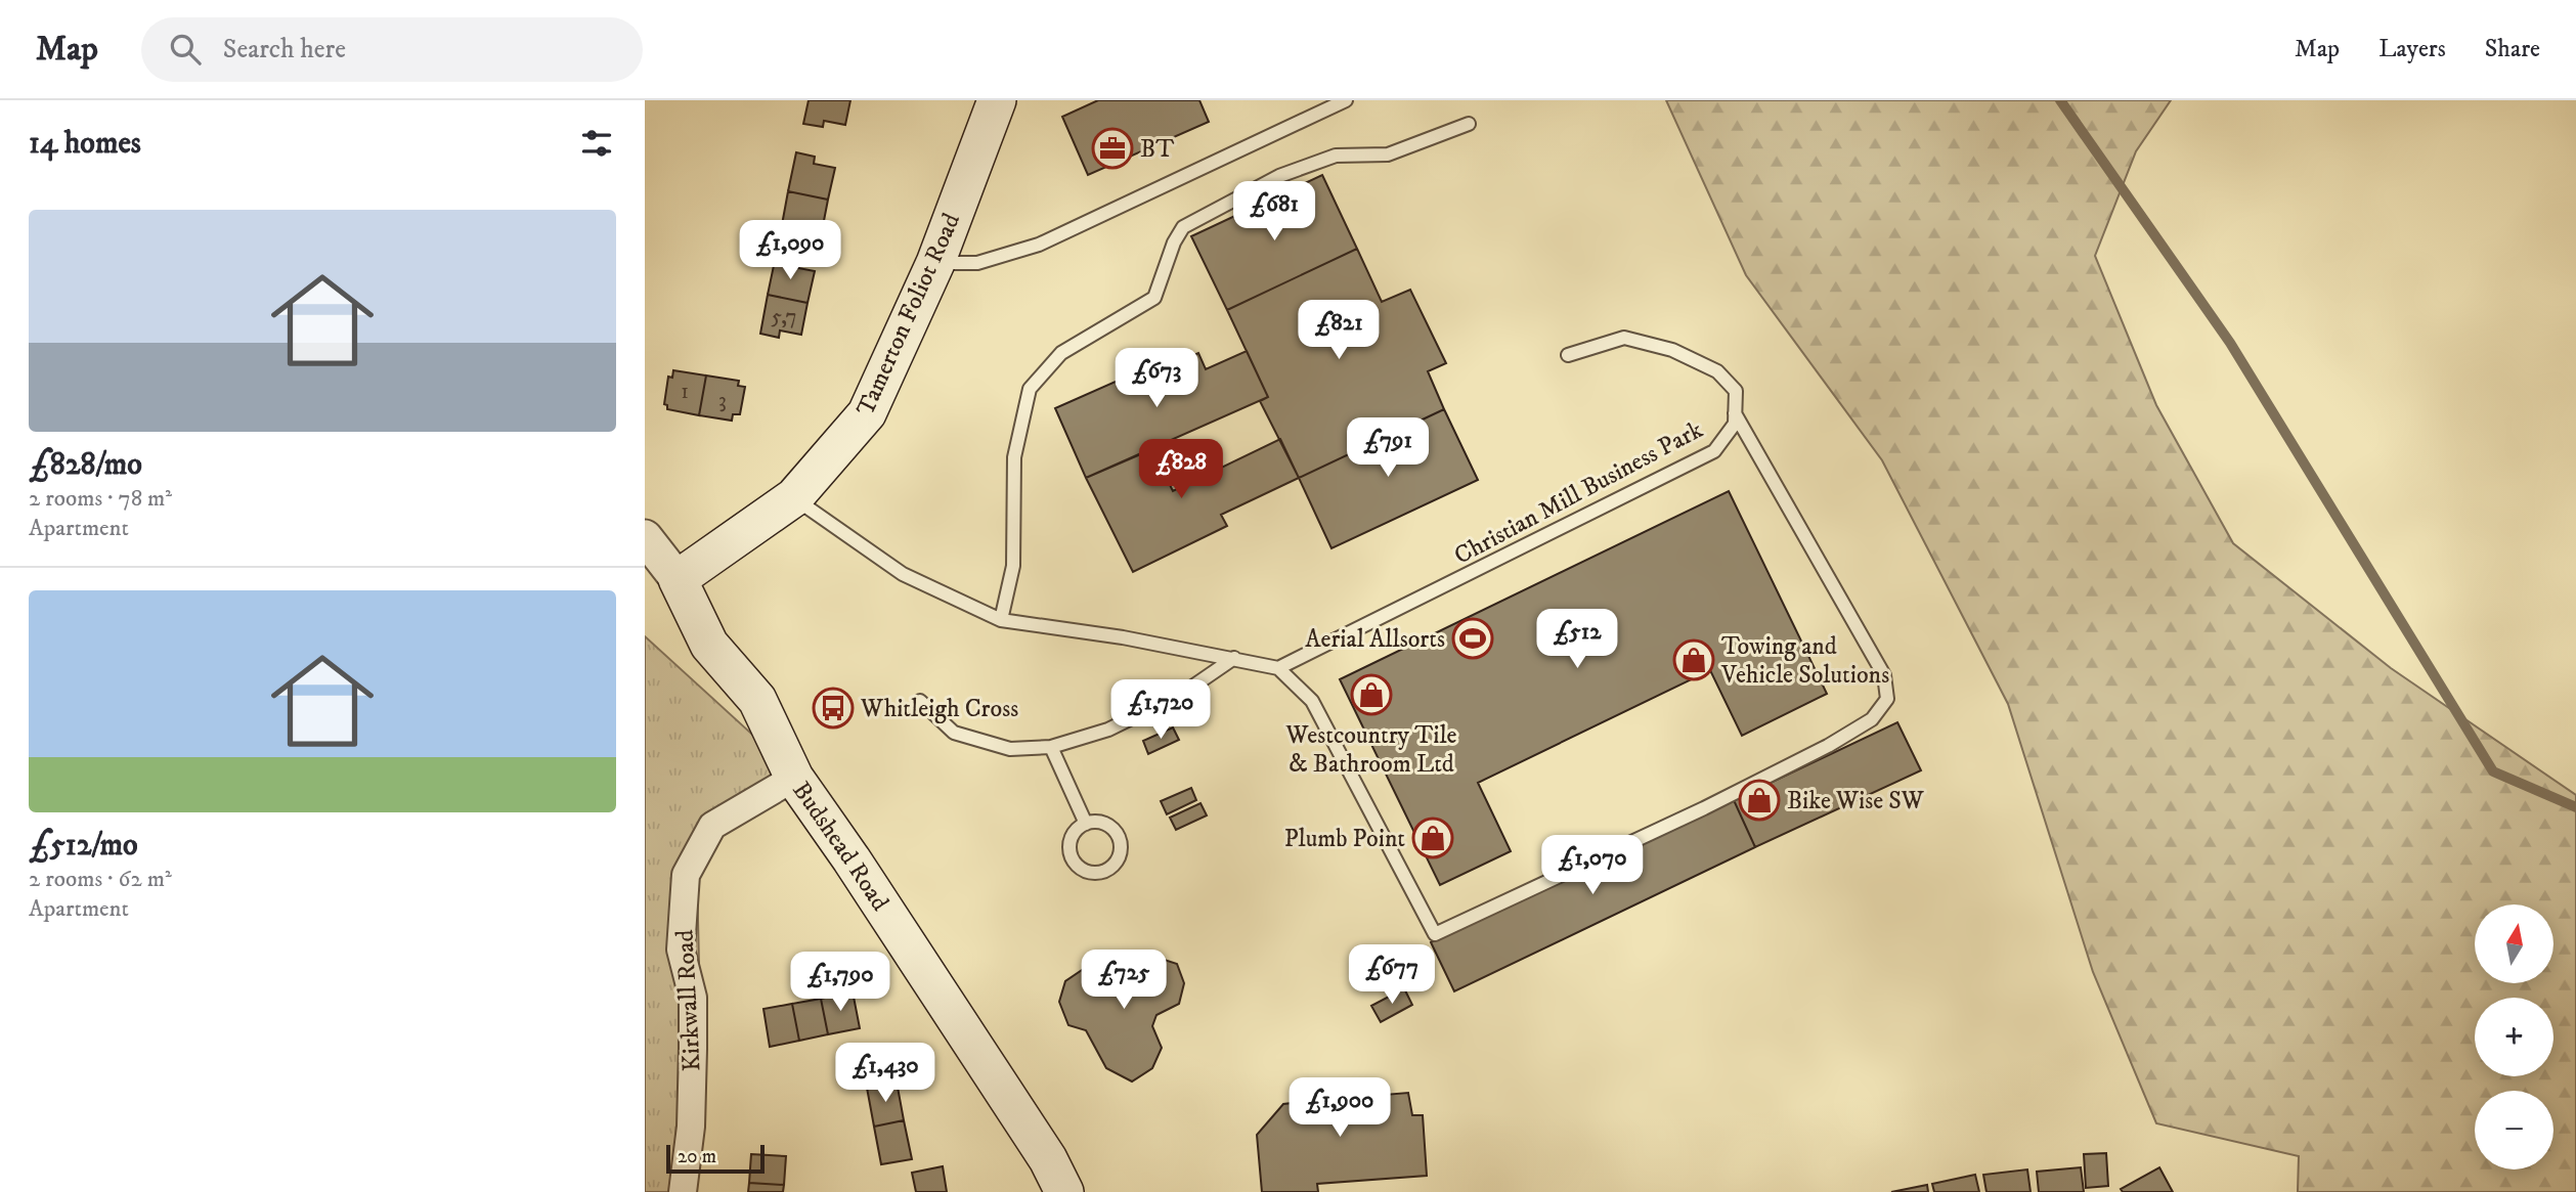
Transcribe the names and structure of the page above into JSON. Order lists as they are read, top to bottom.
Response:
{
  "streets": {
    "main road": ["Tamerton Foliot Road", "Budshead Road"],
    "street": ["Kirkwall Road"],
    "lane": ["Christian Mill Business Park"]
  },
  "crossings": [
    ["Tamerton Foliot Road", "Budshead Road"],
    ["Budshead Road", "Kirkwall Road"]
  ],
  "places": {
    "office": ["BT"],
    "sports": ["Aerial Allsorts"],
    "shop": [
      "Towing and Vehicle Solutions",
      "Westcountry Tile & Bathroom Ltd",
      "Bike Wise SW",
      "Plumb Point"
    ],
    "bus stop": ["Whitleigh Cross"]
  },
  "house_numbers": ["5,7", "1", "3"],
  "scale_bar": "20 m",
  "north": "top",
  "page": {
    "header": "Map",
    "search": "Search here",
    "nav": ["Map", "Layers", "Share"],
    "heading": "14 homes",
    "price": [
      "£681",
      "£1,090",
      "£821",
      "£673",
      "£791",
      "£828",
      "£512",
      "£1,720",
      "£1,070",
      "£677",
      "£725",
      "£1,790",
      "£1,430",
      "£1,900"
    ],
    "list": [
      {
        "name": "£828/mo",
        "note": "2 rooms · 78 m² · Apartment"
      },
      {
        "name": "£512/mo",
        "note": "2 rooms · 62 m² · Apartment"
      }
    ],
    "map_buttons": ["+", "−"],
    "scale": "20 m"
  }
}
